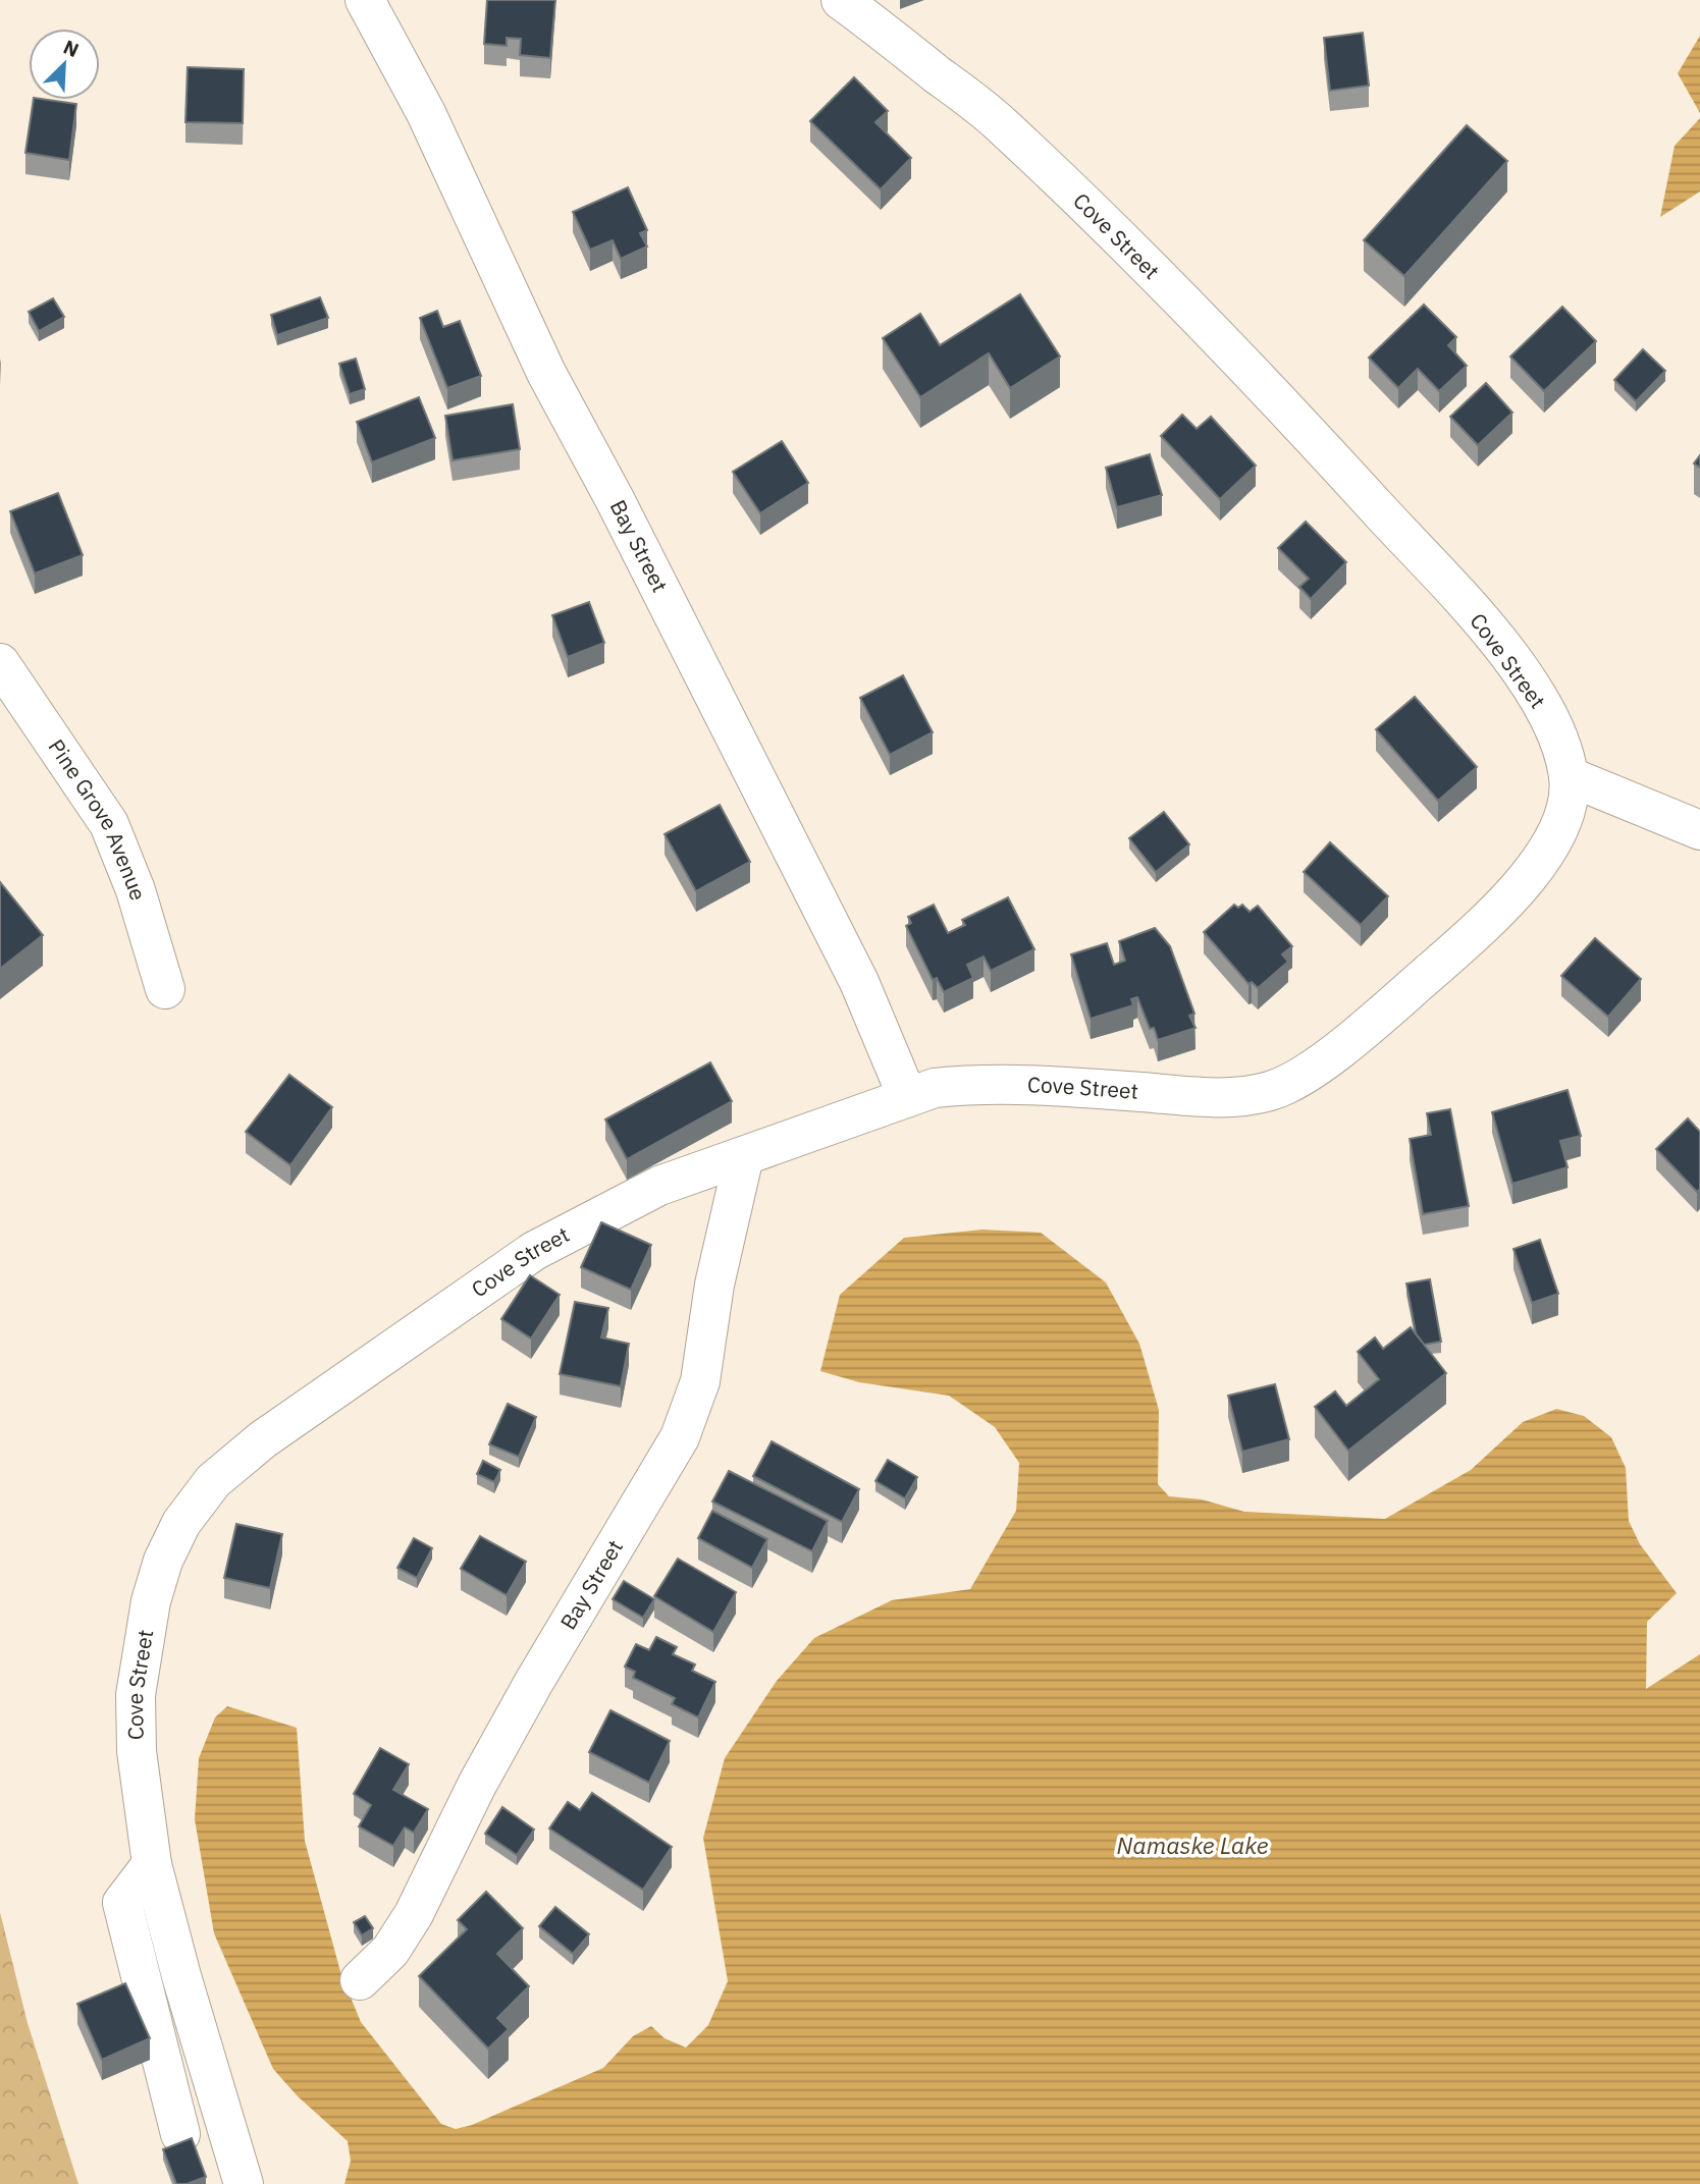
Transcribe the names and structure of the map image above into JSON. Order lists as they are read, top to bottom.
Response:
{
  "streets": {
    "street": ["Cove Street", "Bay Street", "Pine Grove Avenue"]
  },
  "crossings": [
    ["Cove Street", "Bay Street"]
  ],
  "water": ["Namaske Lake"],
  "north": "top right"
}
